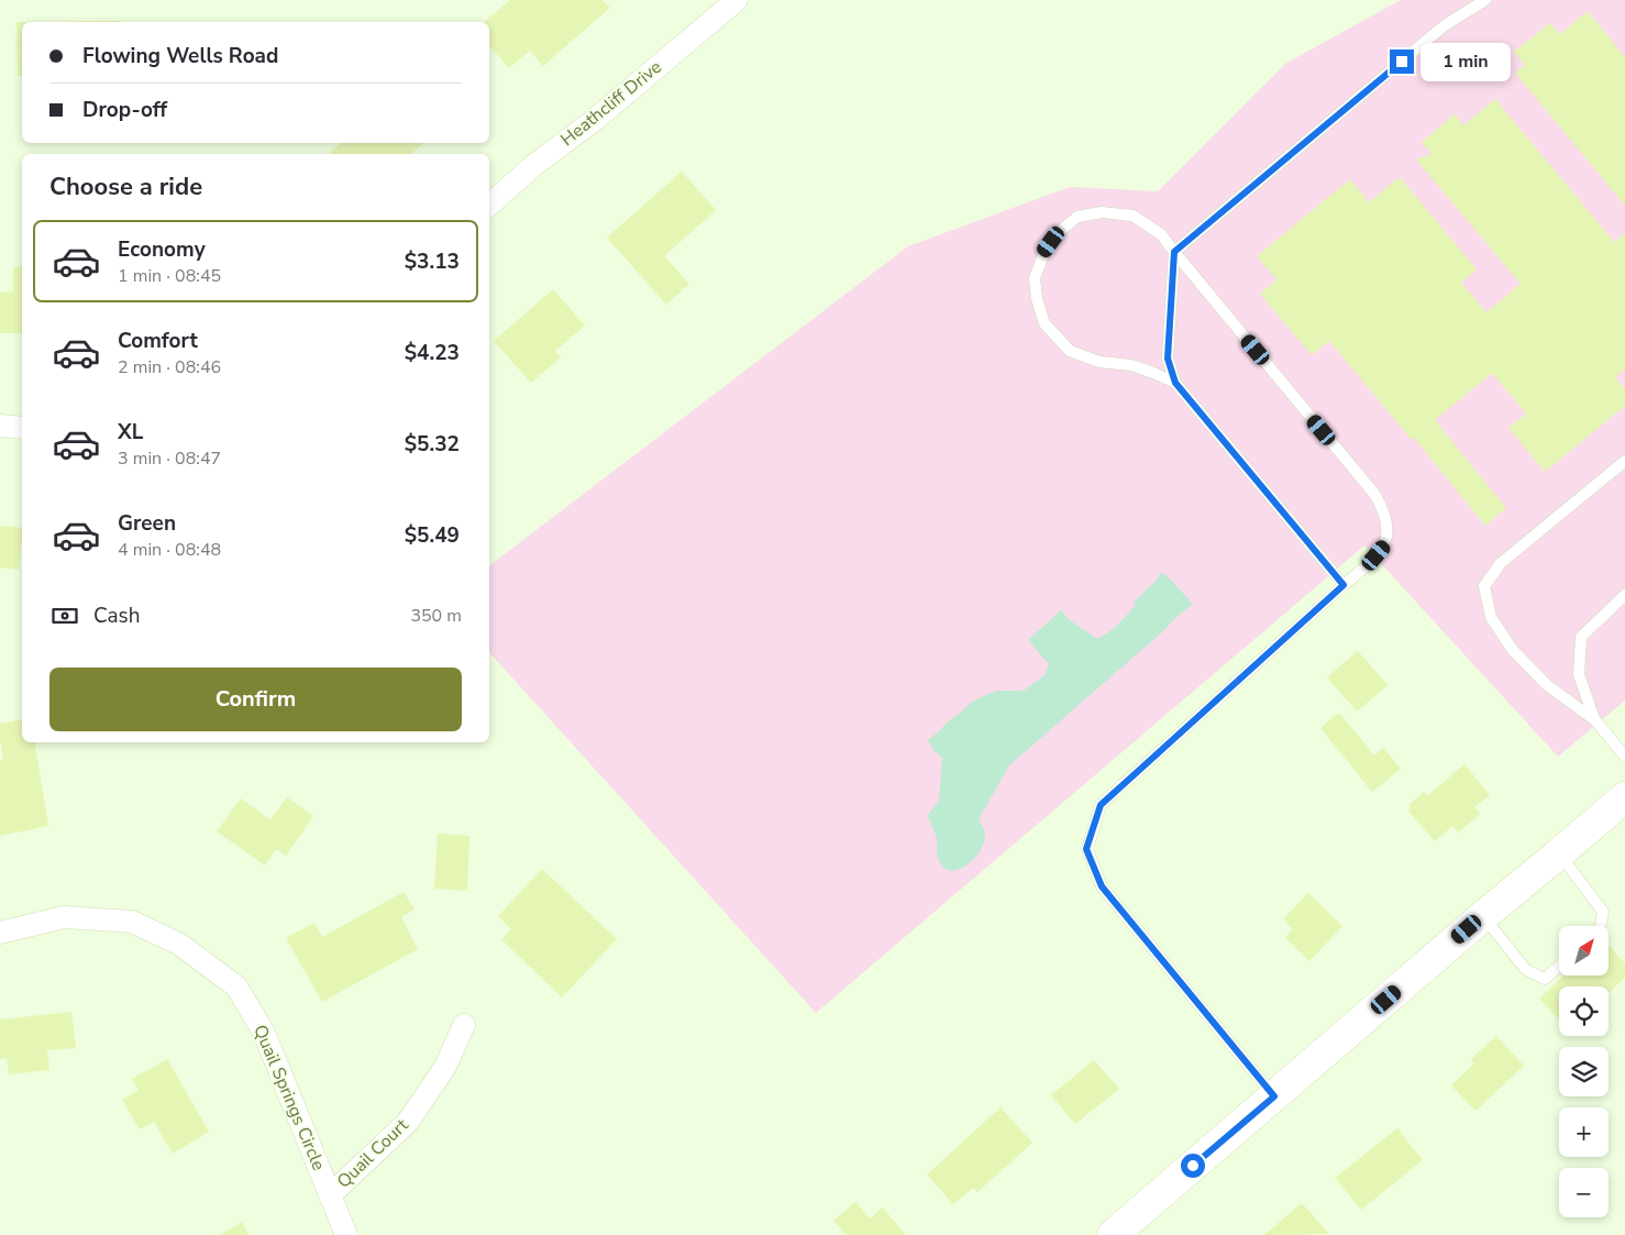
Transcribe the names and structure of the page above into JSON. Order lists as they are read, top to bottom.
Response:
{
  "streets": {
    "street": ["Heathcliff Drive", "Quail Springs Circle", "Quail Court"]
  },
  "crossings": [
    ["Quail Springs Circle", "Quail Court"]
  ],
  "north": "top right",
  "page": {
    "banner": ["Flowing Wells Road", "Drop-off"],
    "bubble": "1 min",
    "heading": "Choose a ride",
    "list": [
      {
        "name": "Economy",
        "note": "1 min · 08:45",
        "value": "$3.13"
      },
      {
        "name": "Comfort",
        "note": "2 min · 08:46",
        "value": "$4.23"
      },
      {
        "name": "XL",
        "note": "3 min · 08:47",
        "value": "$5.32"
      },
      {
        "name": "Green",
        "note": "4 min · 08:48",
        "value": "$5.49"
      }
    ],
    "pay": ["Cash", "350 m"],
    "buttons": "Confirm",
    "map_buttons": ["+", "−"]
  }
}
